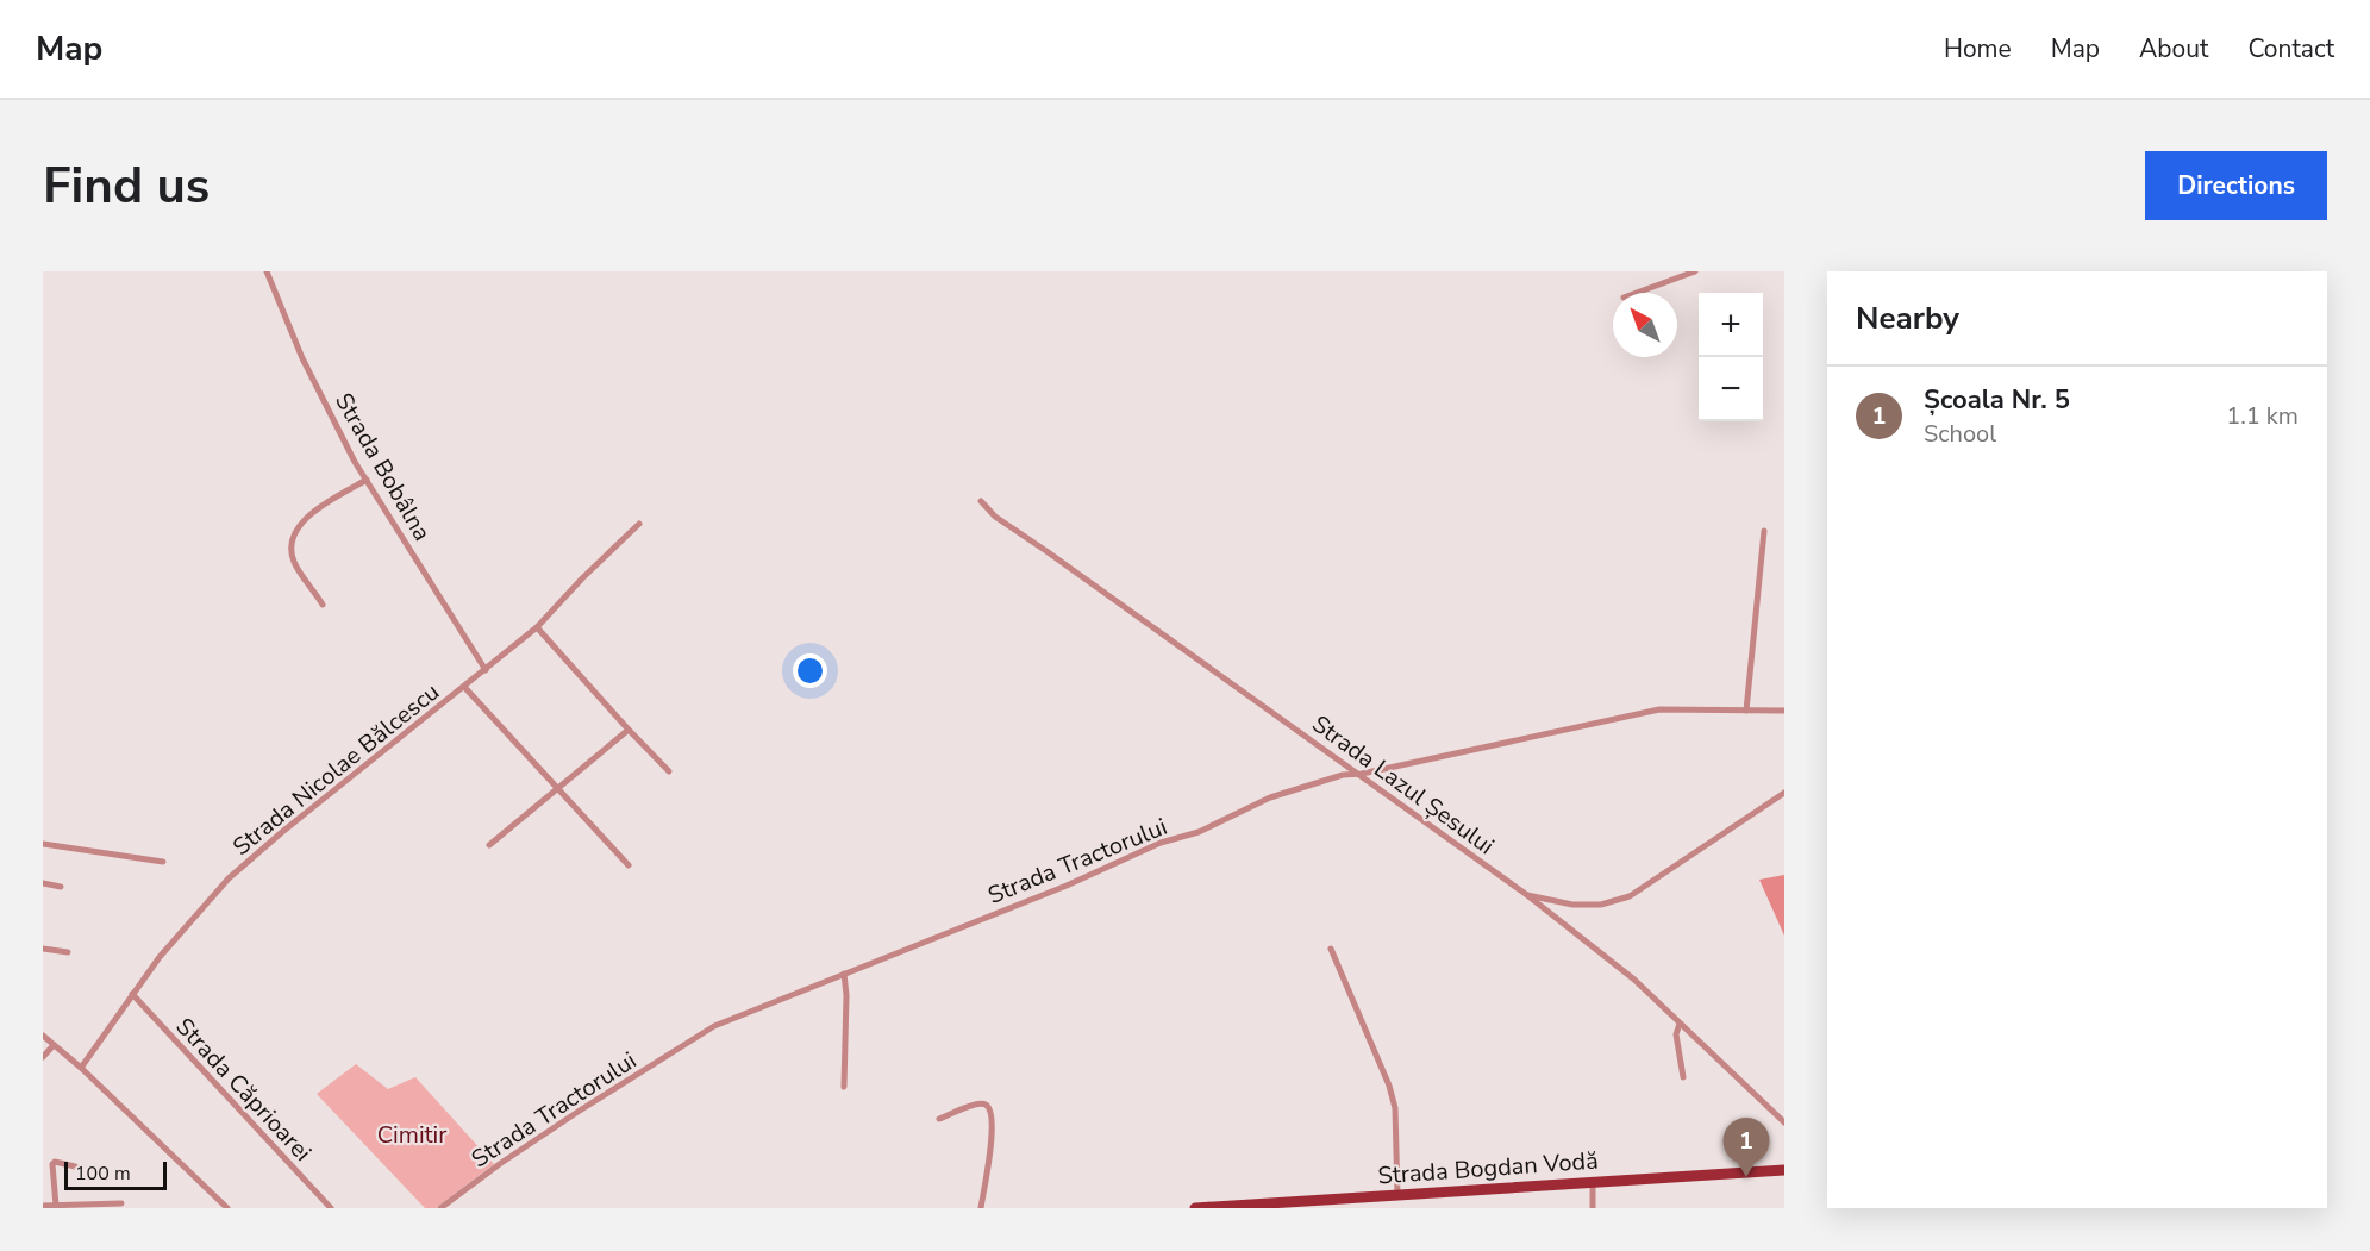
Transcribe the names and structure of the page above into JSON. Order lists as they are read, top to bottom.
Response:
{
  "streets": {
    "main road": ["Strada Bogdan Vodă"],
    "street": [
      "Strada Bobâlna",
      "Strada Nicolae Bălcescu",
      "Strada Lazul Șesului",
      "Strada Tractorului",
      "Strada Căprioarei"
    ]
  },
  "crossings": [
    ["Strada Bobâlna", "Strada Nicolae Bălcescu"],
    ["Strada Nicolae Bălcescu", "Strada Căprioarei"],
    ["Strada Lazul Șesului", "Strada Tractorului"]
  ],
  "parks": ["Cimitir"],
  "scale_bar": "100 m",
  "north": "top left",
  "page": {
    "header": "Map",
    "nav": [
      "Home",
      "Map",
      "About",
      "Contact"
    ],
    "buttons": "Directions",
    "title": "Find us",
    "heading": "Nearby",
    "map_buttons": ["+", "−"],
    "list": [
      {
        "mark": "1",
        "name": "Școala Nr. 5",
        "note": "School",
        "value": "1.1 km"
      }
    ],
    "pins": "1",
    "scale": "100 m"
  }
}
